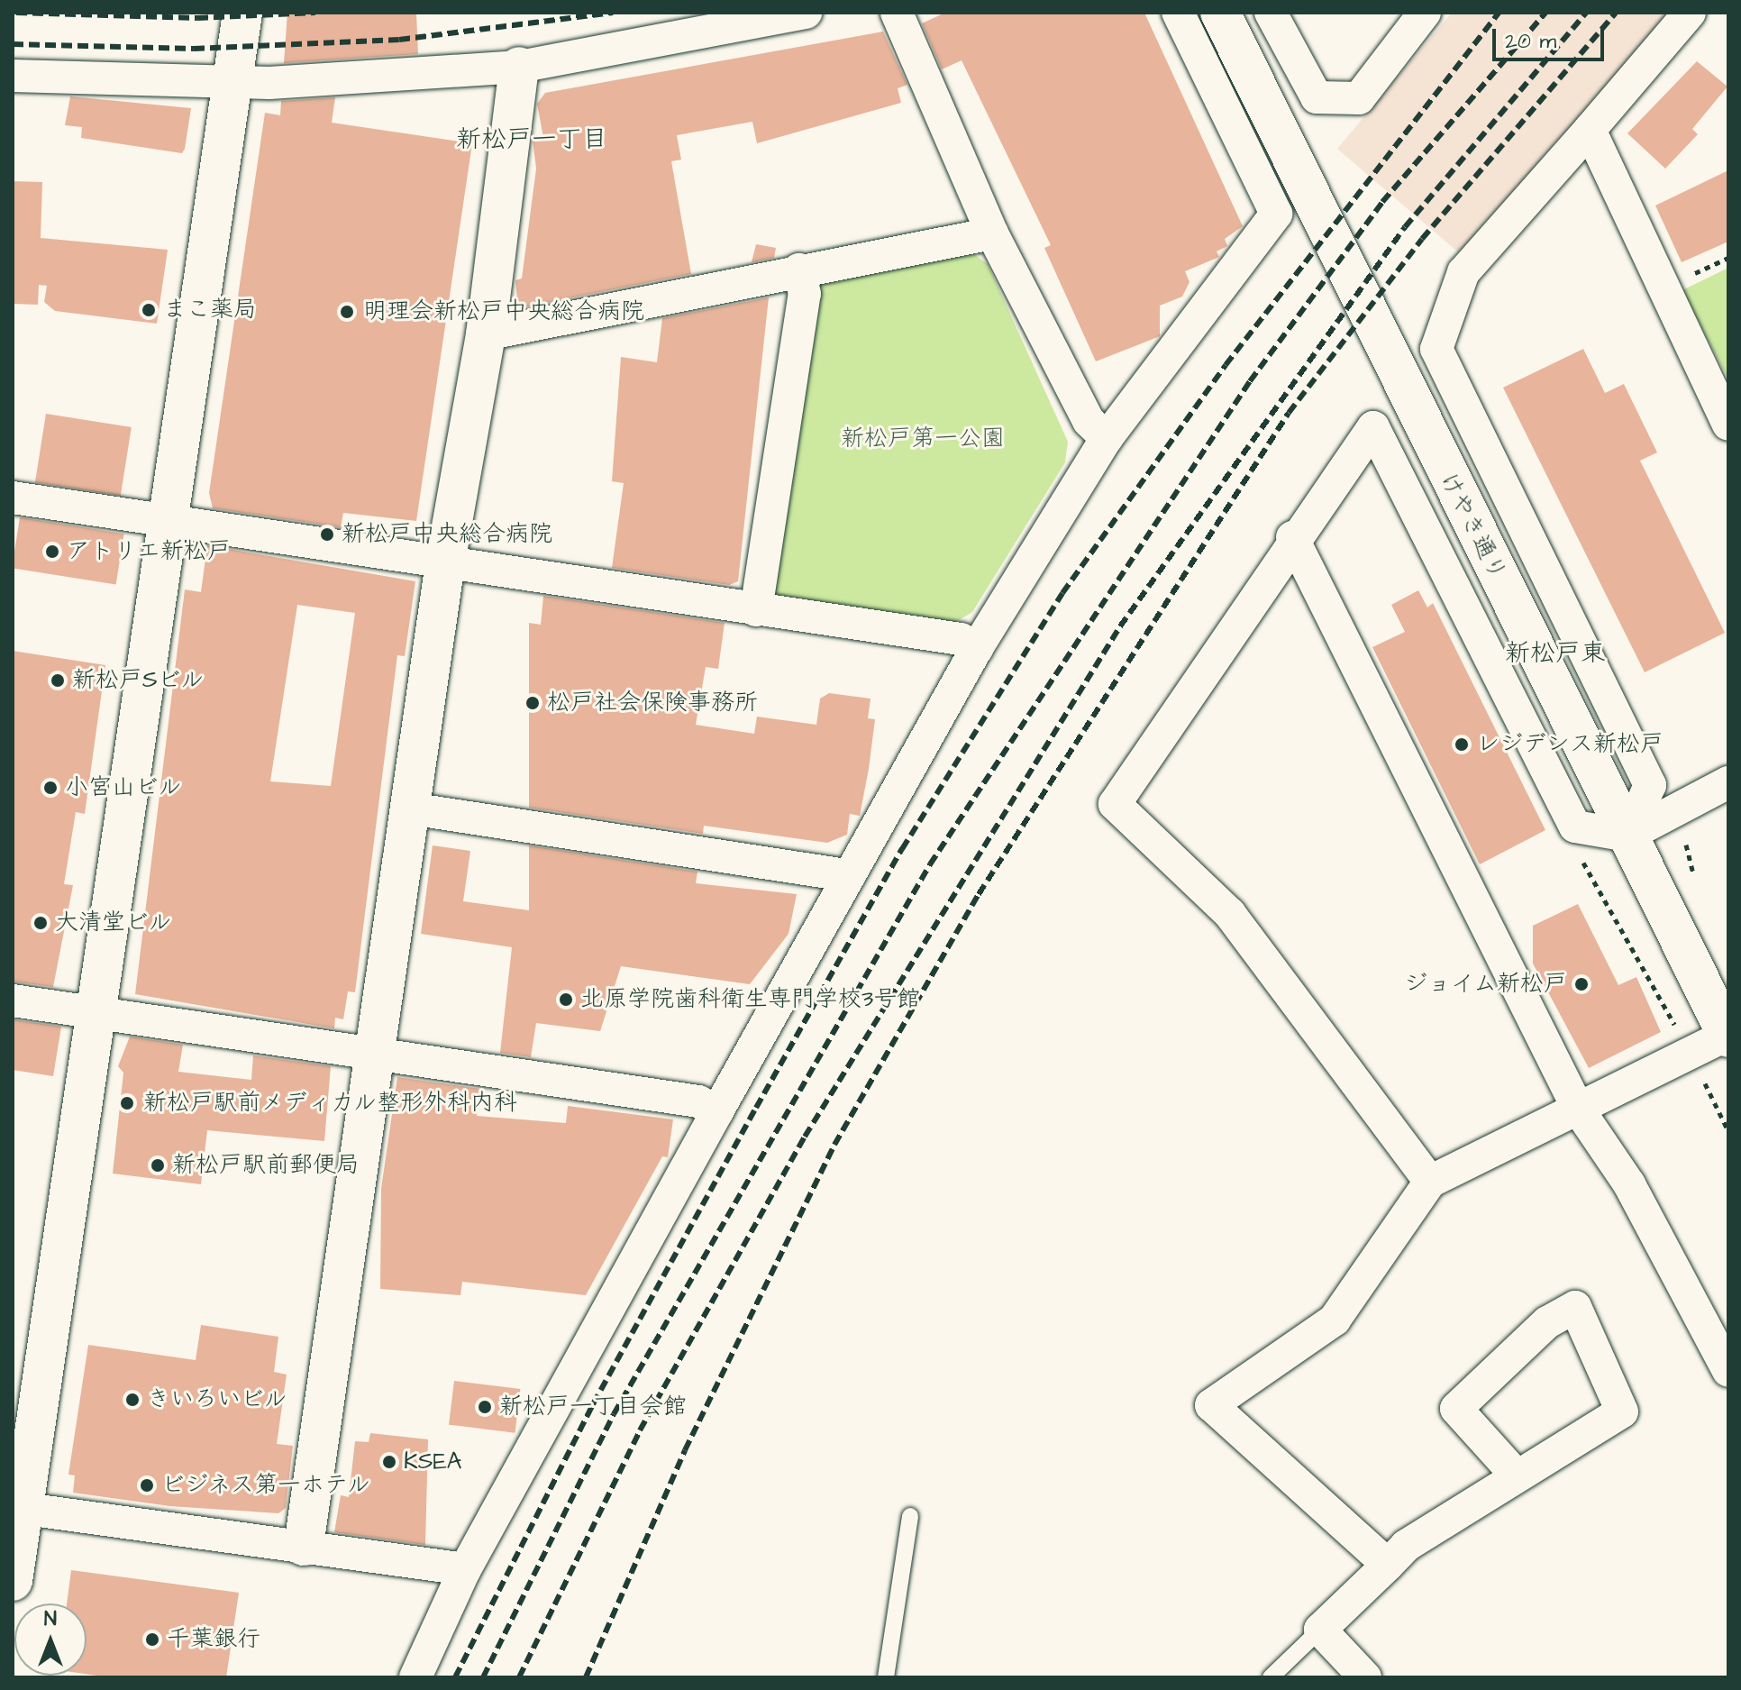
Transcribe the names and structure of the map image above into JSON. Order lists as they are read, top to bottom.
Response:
{
  "streets": {
    "street": ["けやき通り"]
  },
  "districts": ["新松戸一丁目", "新松戸東"],
  "parks": ["新松戸第一公園"],
  "places": [
    "まこ薬局",
    "明理会新松戸中央総合病院",
    "新松戸中央総合病院",
    "アトリエ新松戸",
    "新松戸Sビル",
    "松戸社会保険事務所",
    "レジデンス新松戸",
    "小宮山ビル",
    "大清堂ビル",
    "ジョイム新松戸",
    "北原学院歯科衛生専門学校3号館",
    "新松戸駅前メディカル整形外科内科",
    "新松戸駅前郵便局",
    "きいろいビル",
    "新松戸一丁目会館",
    "KSEA",
    "ビジネス第一ホテル",
    "千葉銀行"
  ],
  "scale_bar": "20 m",
  "north": "top"
}
